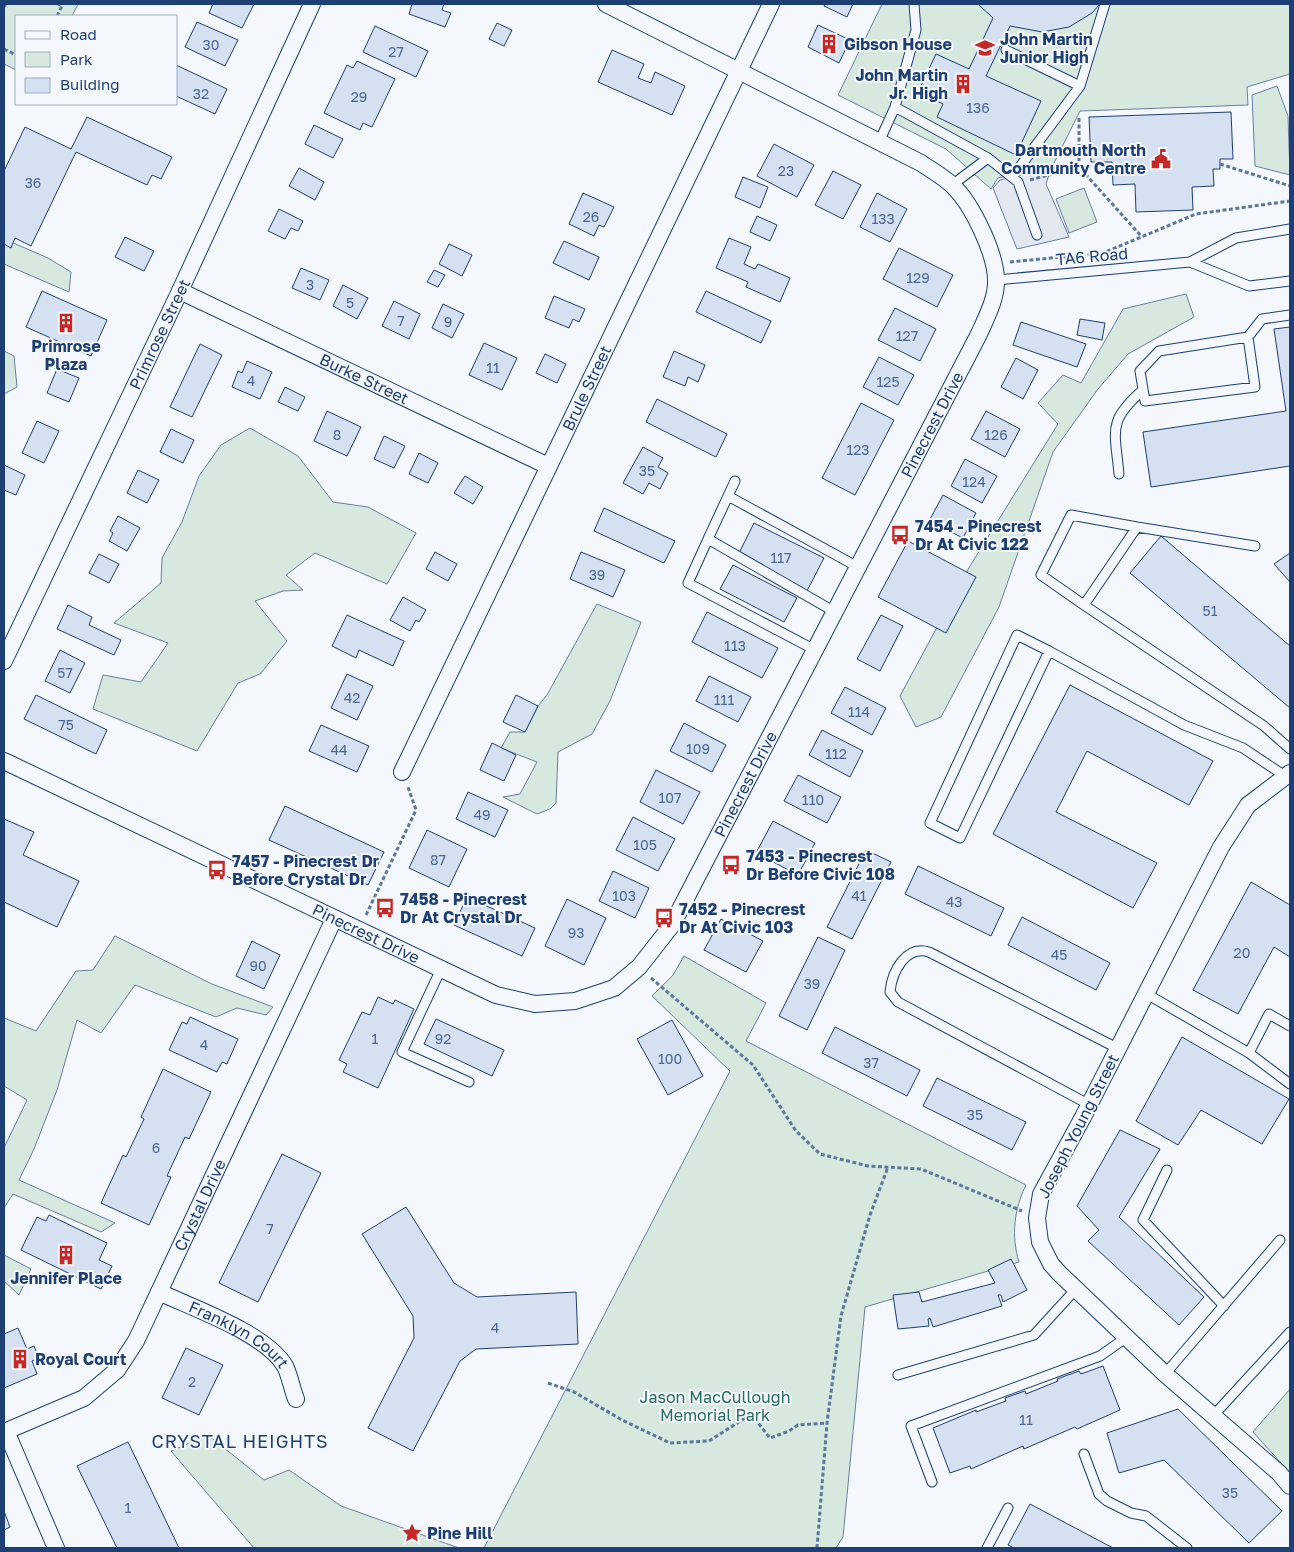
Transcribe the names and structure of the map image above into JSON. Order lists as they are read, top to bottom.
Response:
{
  "streets": {
    "street": [
      "Primrose Street",
      "Burke Street",
      "Brule Street",
      "Pinecrest Drive",
      "Joseph Young Street",
      "Crystal Drive",
      "Franklyn Court"
    ],
    "lane": ["TA6 Road"]
  },
  "crossings": [
    ["TA6 Road", "Pinecrest Drive"],
    ["Primrose Street", "Burke Street"],
    ["Burke Street", "Brule Street"],
    ["Pinecrest Drive", "Crystal Drive"],
    ["Crystal Drive", "Franklyn Court"]
  ],
  "districts": ["CRYSTAL HEIGHTS"],
  "parks": ["Jason MacCullough Memorial Park"],
  "places": {
    "building": [
      "Gibson House",
      "John Martin Jr. High",
      "Primrose Plaza",
      "Jennifer Place",
      "Royal Court"
    ],
    "school or university": ["John Martin Junior High"],
    "public building": ["Dartmouth North Community Centre"],
    "bus stop": [
      "7454 - Pinecrest Dr At Civic 122",
      "7453 - Pinecrest Dr Before Civic 108",
      "7457 - Pinecrest Dr Before Crystal Dr",
      "7458 - Pinecrest Dr At Crystal Dr",
      "7452 - Pinecrest Dr At Civic 103"
    ],
    "place": ["Pine Hill"]
  },
  "house_numbers": [
    "30",
    "27",
    "32",
    "29",
    "136",
    "23",
    "36",
    "26",
    "133",
    "129",
    "3",
    "5",
    "7",
    "9",
    "127",
    "11",
    "4",
    "125",
    "8",
    "126",
    "123",
    "35",
    "124",
    "117",
    "39",
    "51",
    "113",
    "57",
    "42",
    "111",
    "114",
    "75",
    "109",
    "44",
    "112",
    "107",
    "110",
    "49",
    "105",
    "87",
    "103",
    "41",
    "43",
    "93",
    "20",
    "45",
    "90",
    "39",
    "1",
    "92",
    "4",
    "100",
    "37",
    "35",
    "6",
    "7",
    "4",
    "2",
    "11",
    "35",
    "1"
  ],
  "legend": ["Road", "Park", "Building"]
}
